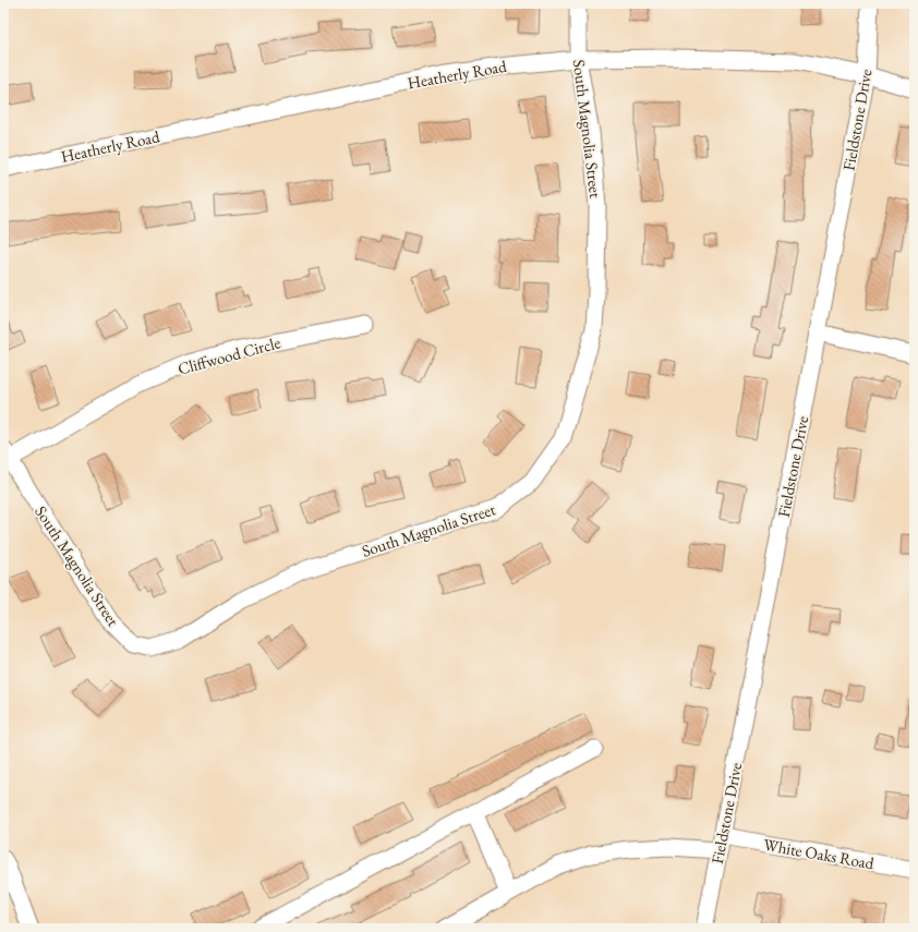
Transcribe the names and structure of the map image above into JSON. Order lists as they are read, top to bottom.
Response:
{
  "streets": {
    "street": [
      "Heatherly Road",
      "Fieldstone Drive",
      "South Magnolia Street",
      "Cliffwood Circle",
      "White Oaks Road"
    ]
  },
  "crossings": [
    ["Heatherly Road", "Fieldstone Drive"],
    ["Heatherly Road", "South Magnolia Street"],
    ["Fieldstone Drive", "White Oaks Road"],
    ["South Magnolia Street", "Cliffwood Circle"]
  ]
}
